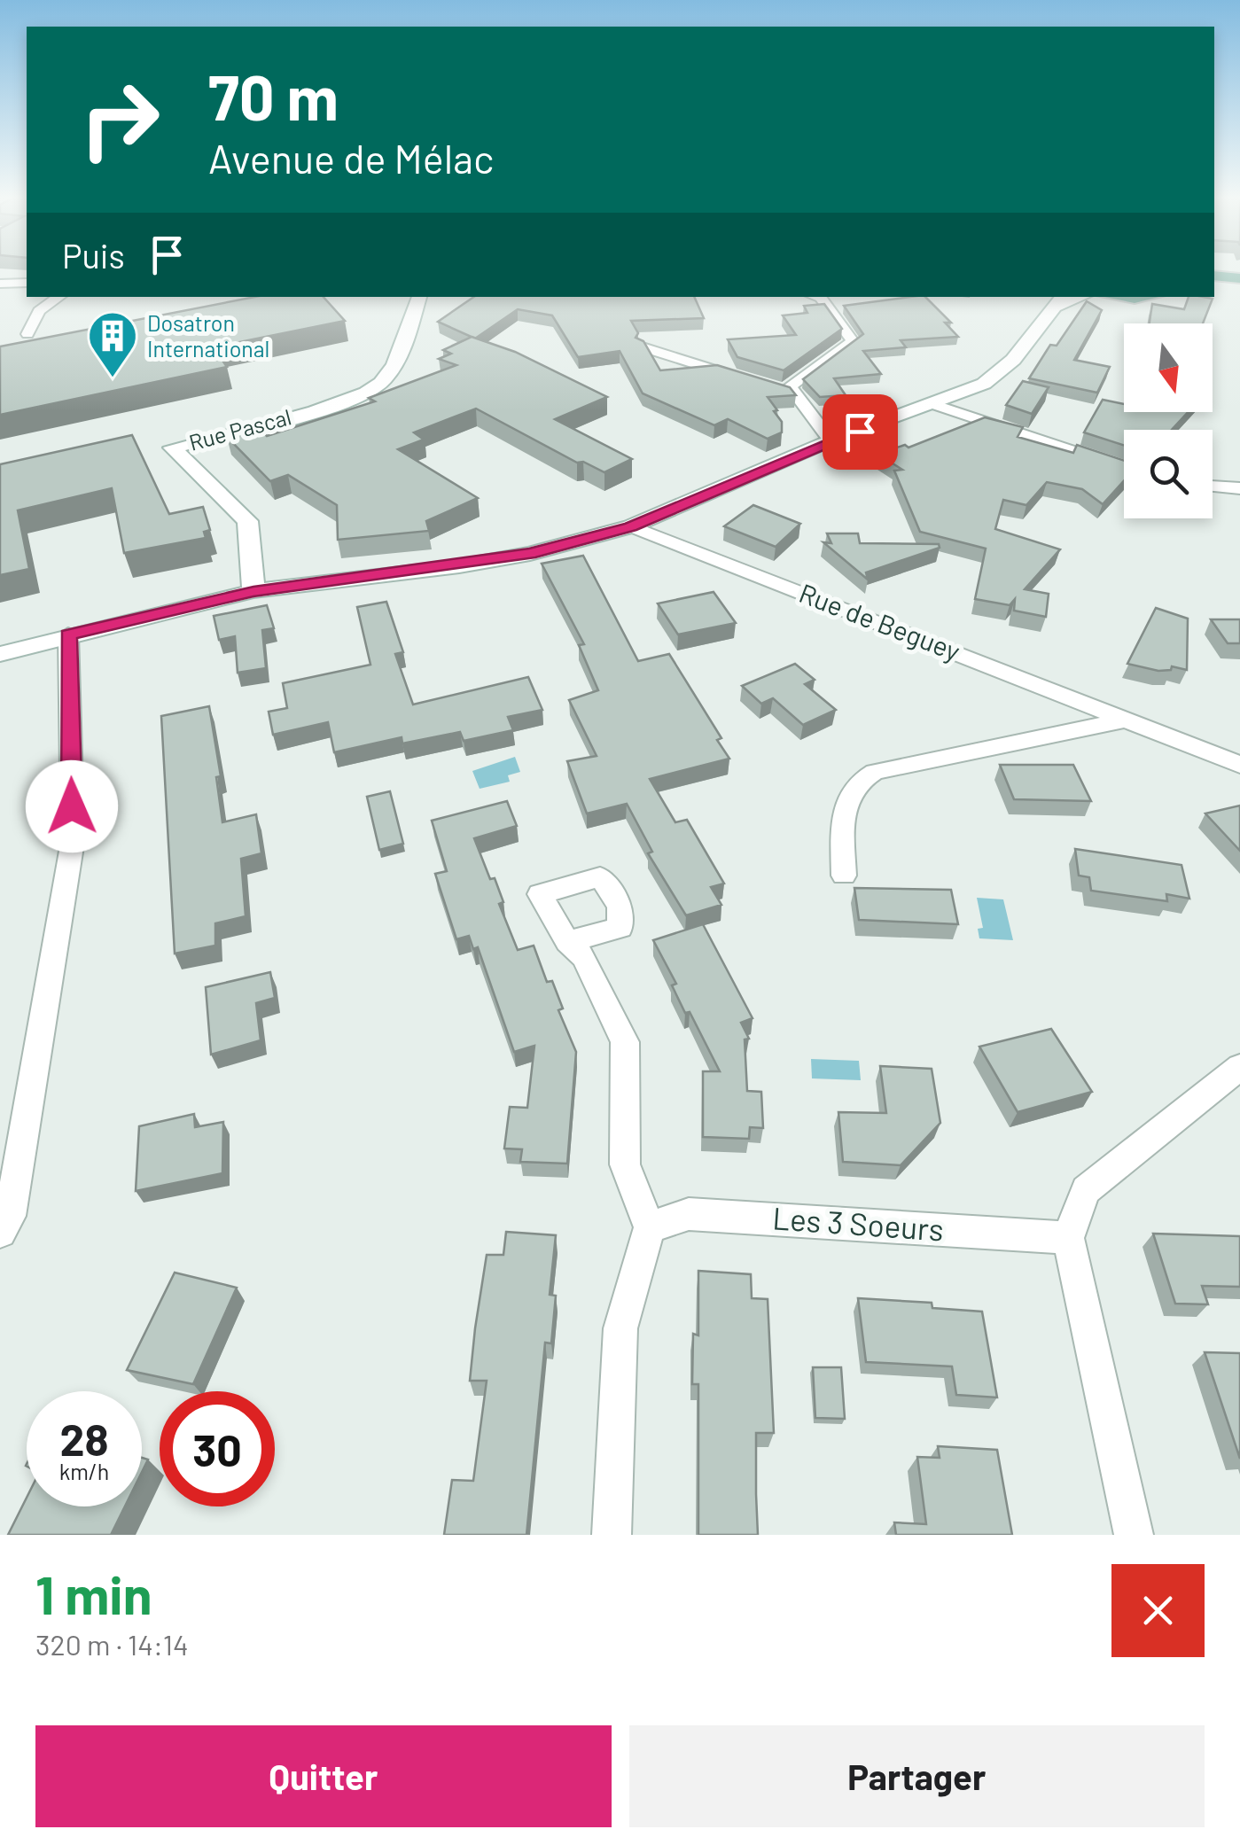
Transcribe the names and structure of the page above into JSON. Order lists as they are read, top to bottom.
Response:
{
  "streets": {
    "street": ["Rue Pascal", "Rue de Beguey", "Les 3 Soeurs"]
  },
  "places": {
    "building": ["Dosatron International"]
  },
  "north": "bottom",
  "page": {
    "turn": ["70 m", "Avenue de Mélac"],
    "then": "Puis",
    "speed": "28 km/h",
    "limit": "30",
    "heading": ["1 min", "320 m · 14:14"],
    "buttons": ["Quitter", "Partager"]
  }
}
